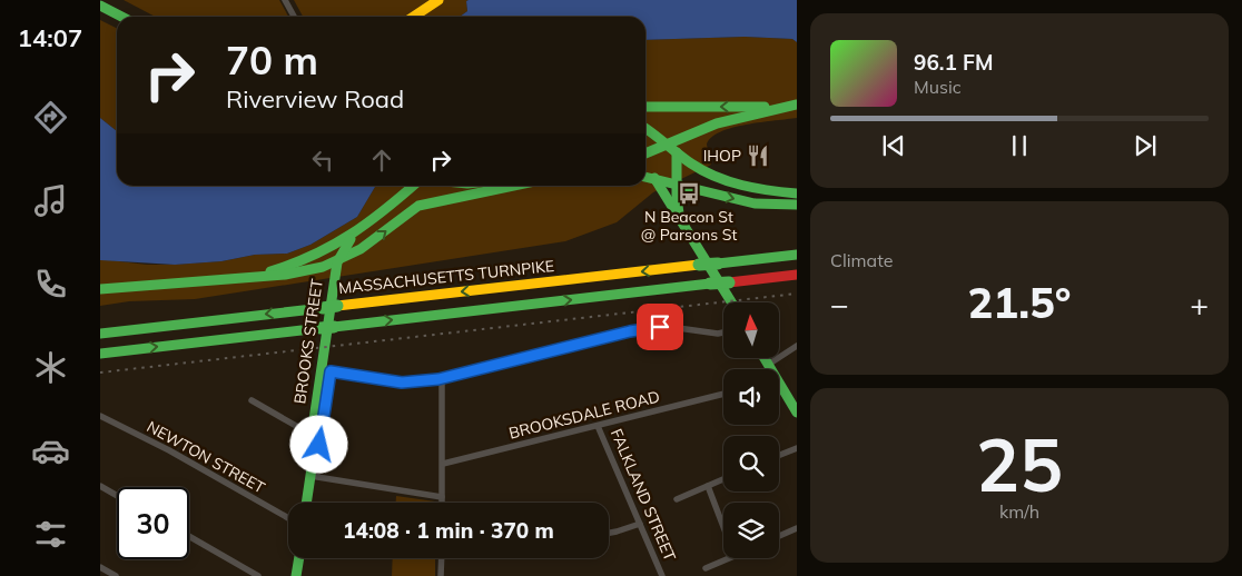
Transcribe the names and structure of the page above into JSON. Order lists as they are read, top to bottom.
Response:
{
  "streets": {
    "main road": ["MASSACHUSETTS TURNPIKE", "BROOKS STREET"],
    "street": ["BROOKSDALE ROAD", "NEWTON STREET", "FALKLAND STREET"]
  },
  "crossings": [
    ["BROOKSDALE ROAD", "FALKLAND STREET"]
  ],
  "places": {
    "restaurant": ["IHOP"],
    "bus stop": ["N Beacon St @ Parsons St"]
  },
  "north": "top",
  "page": {
    "tabs": "14:07",
    "turn": ["70 m", "Riverview Road"],
    "song": ["96.1 FM", "Music"],
    "tile": [
      "Climate",
      ["25", "km/h"]
    ],
    "heat": ["−", "21.5°", "+"],
    "limit": "30",
    "trip": "14:08 · 1 min · 370 m"
  }
}
